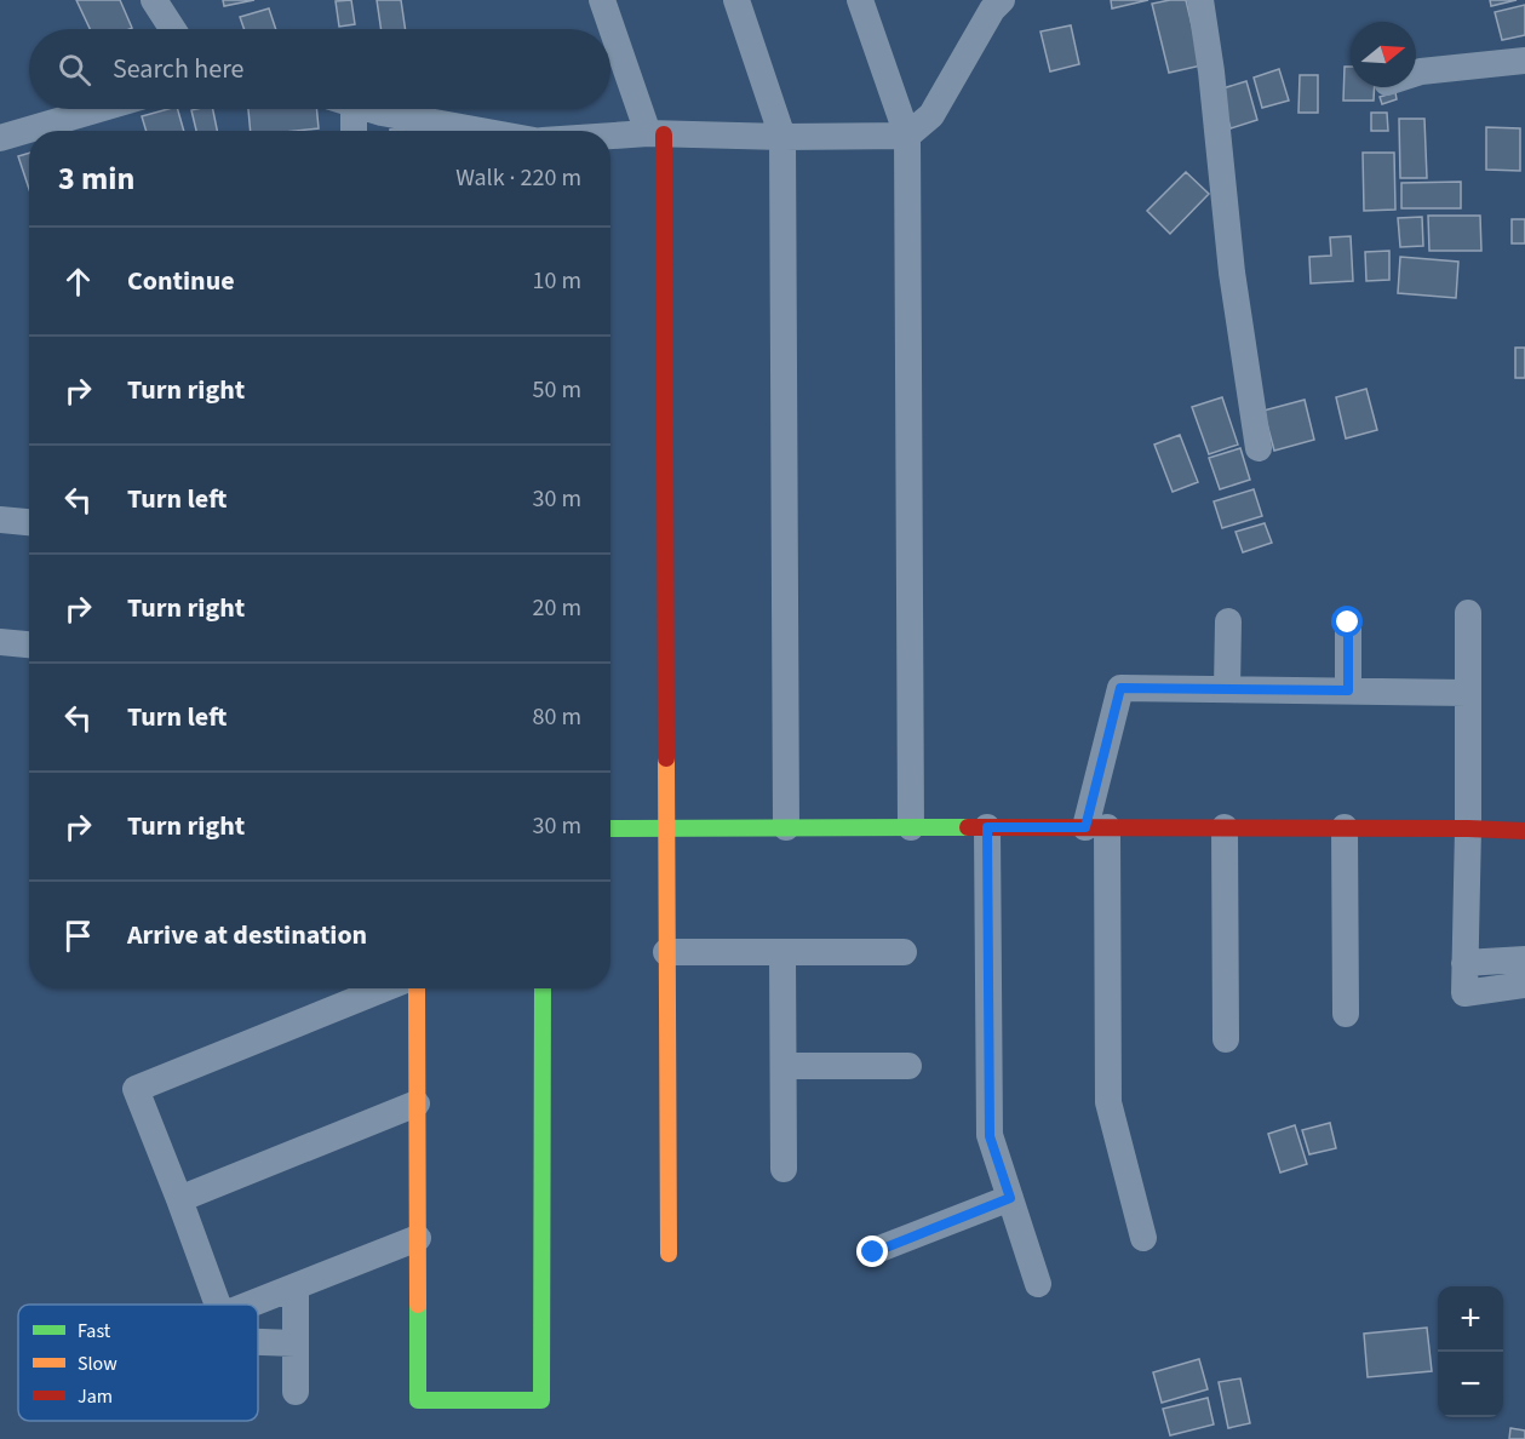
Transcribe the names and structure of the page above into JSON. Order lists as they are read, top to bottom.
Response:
{
  "legend": ["Fast", "Slow", "Jam"],
  "north": "right",
  "page": {
    "search": "Search here",
    "heading": ["3 min", "Walk · 220 m"],
    "list": [
      ["Continue", "10 m"],
      ["Turn right", "50 m"],
      ["Turn left", "30 m"],
      ["Turn right", "20 m"],
      ["Turn left", "80 m"],
      ["Turn right", "30 m"],
      "Arrive at destination"
    ],
    "map_buttons": ["+", "−"]
  }
}
